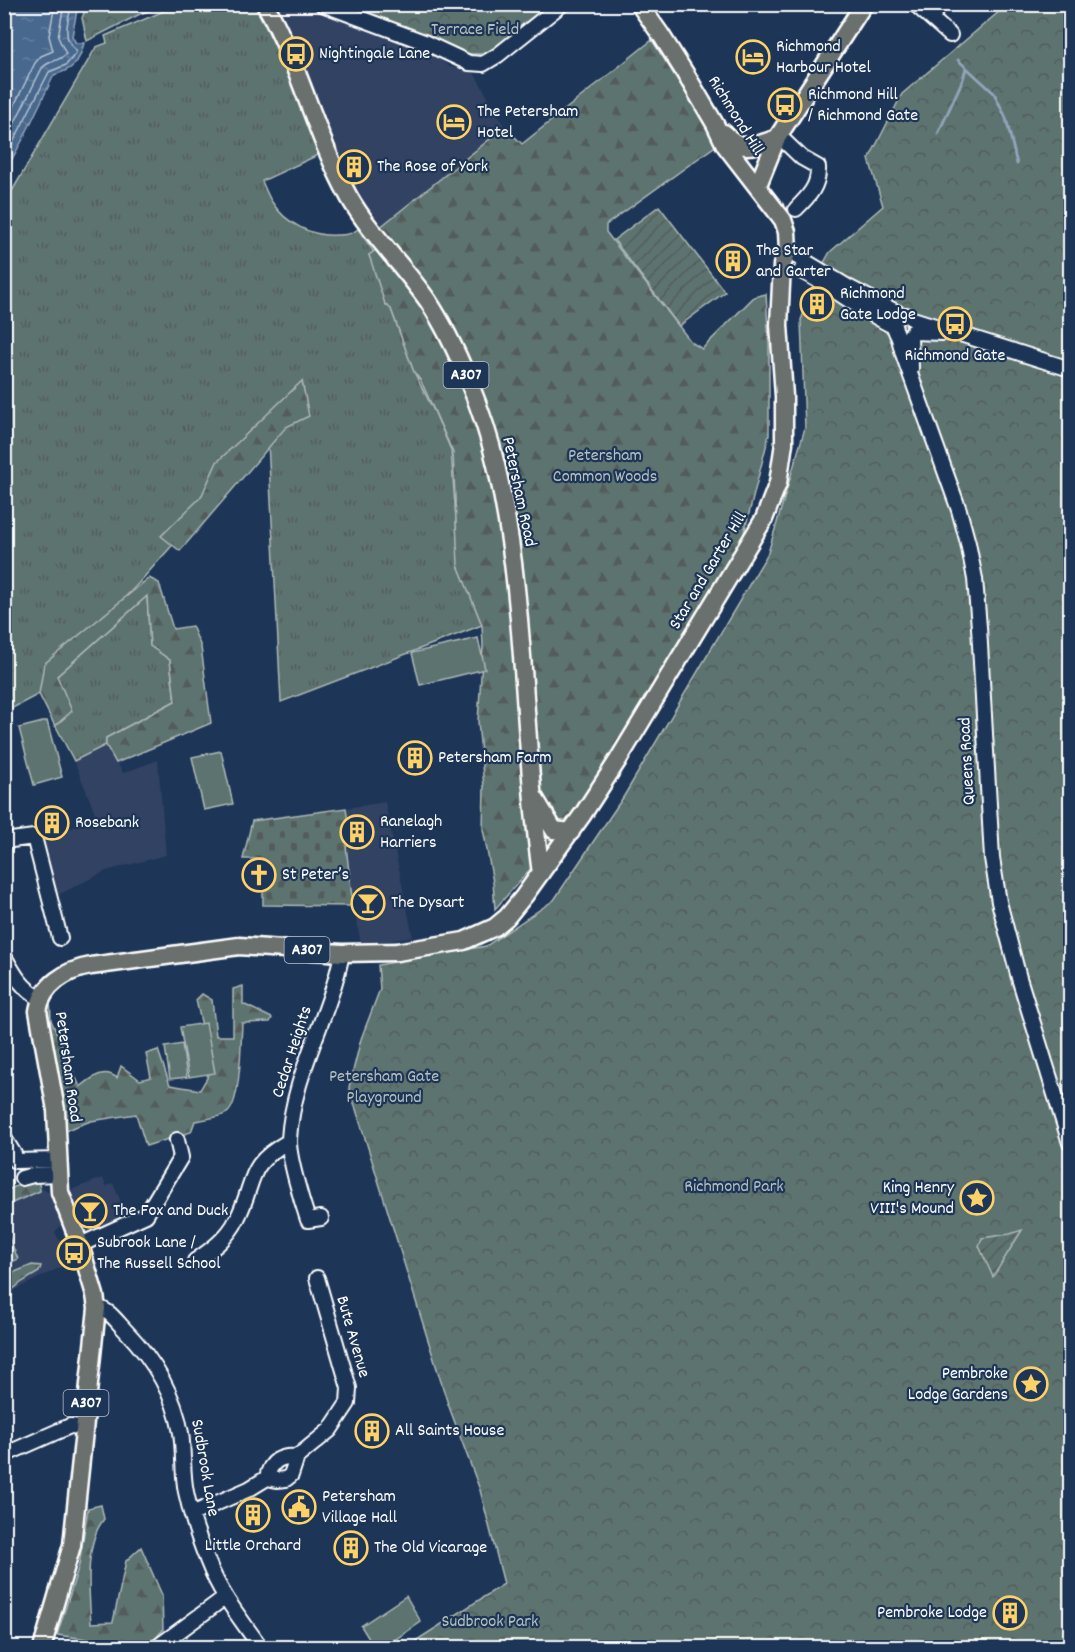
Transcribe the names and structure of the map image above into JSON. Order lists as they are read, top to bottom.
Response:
{
  "streets": {
    "main road": [
      "Richmond Hill",
      "A307",
      "Petersham Road",
      "Star and Garter Hill"
    ],
    "street": [
      "Queens Road",
      "Cedar Heights",
      "Bute Avenue",
      "Sudbrook Lane"
    ]
  },
  "crossings": [
    ["Richmond Hill", "Star and Garter Hill"],
    ["Petersham Road", "Star and Garter Hill"],
    ["Petersham Road", "Cedar Heights"],
    ["Petersham Road", "Sudbrook Lane"],
    ["Bute Avenue", "Sudbrook Lane"]
  ],
  "parks": [
    "Terrace Field",
    "Petersham Common Woods",
    "Petersham Gate Playground",
    "Richmond Park",
    "Sudbrook Park"
  ],
  "places": {
    "bus stop": [
      "Nightingale Lane",
      "Richmond Hill / Richmond Gate",
      "Richmond Gate",
      "Subrook Lane / The Russell School"
    ],
    "hotel": ["Richmond Harbour Hotel", "The Petersham Hotel"],
    "building": [
      "The Rose of York",
      "The Star and Garter",
      "Richmond Gate Lodge",
      "Petersham Farm",
      "Rosebank",
      "Ranelagh Harriers",
      "All Saints House",
      "Little Orchard",
      "The Old Vicarage",
      "Pembroke Lodge"
    ],
    "church": ["St Peter’s"],
    "bar": ["The Dysart", "The Fox and Duck"],
    "place": ["King Henry VIII's Mound", "Pembroke Lodge Gardens"],
    "public building": ["Petersham Village Hall"]
  }
}
